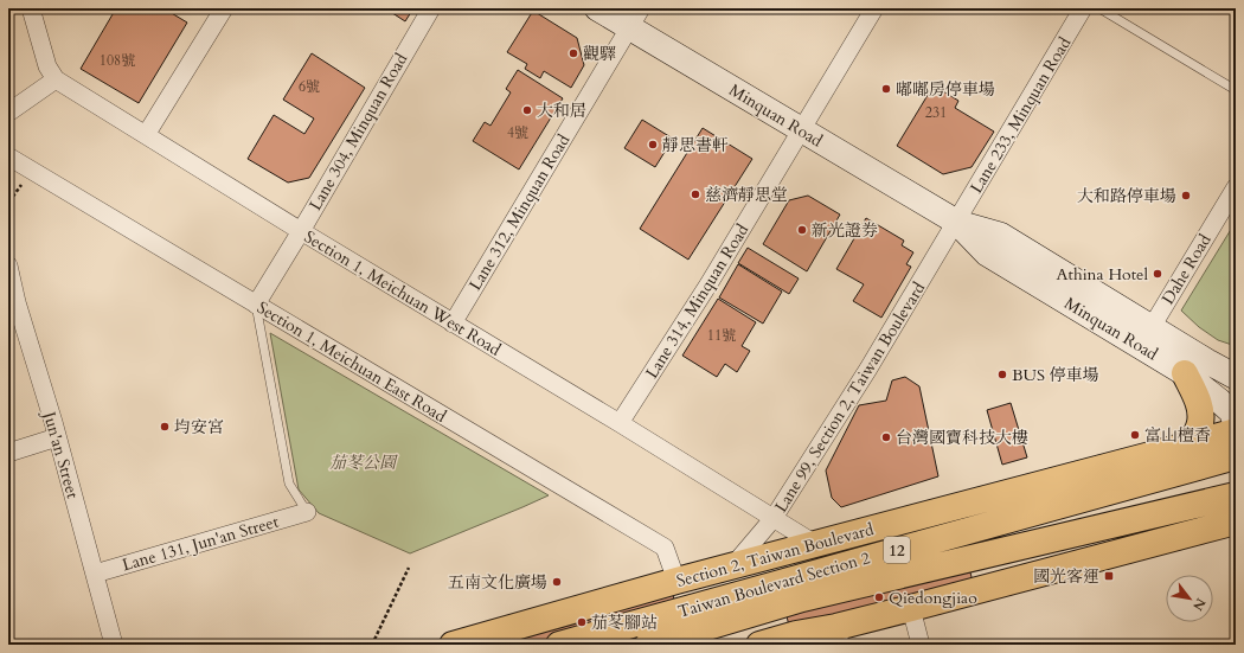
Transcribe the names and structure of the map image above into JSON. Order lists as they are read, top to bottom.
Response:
{
  "streets": {
    "main road": [
      "Minquan Road",
      "12",
      "Section 2, Taiwan Boulevard",
      "Taiwan Boulevard Section 2"
    ],
    "street": [
      "Lane 233, Minquan Road",
      "Lane 304, Minquan Road",
      "Lane 312, Minquan Road",
      "Dahe Road",
      "Section 1, Meichuan West Road",
      "Lane 314, Minquan Road",
      "Section 1, Meichuan East Road",
      "Lane 99, Section 2, Taiwan Boulevard",
      "Jun'an Street",
      "Lane 131, Jun'an Street"
    ]
  },
  "crossings": [
    ["Minquan Road", "Lane 233, Minquan Road"],
    ["Minquan Road", "Lane 312, Minquan Road"],
    ["Minquan Road", "Dahe Road"],
    ["Minquan Road", "Lane 314, Minquan Road"],
    ["Minquan Road", "Lane 99, Section 2, Taiwan Boulevard"],
    ["Lane 233, Minquan Road", "Lane 99, Section 2, Taiwan Boulevard"],
    ["Lane 304, Minquan Road", "Section 1, Meichuan West Road"],
    ["Lane 304, Minquan Road", "Section 1, Meichuan East Road"],
    ["Lane 312, Minquan Road", "Section 1, Meichuan West Road"],
    ["Section 1, Meichuan West Road", "Lane 314, Minquan Road"],
    ["Section 1, Meichuan West Road", "Lane 99, Section 2, Taiwan Boulevard"],
    ["Section 1, Meichuan West Road", "Section 2, Taiwan Boulevard"],
    ["Section 1, Meichuan East Road", "Section 2, Taiwan Boulevard"],
    ["Lane 99, Section 2, Taiwan Boulevard", "Section 2, Taiwan Boulevard"],
    ["Jun'an Street", "Lane 131, Jun'an Street"]
  ],
  "parks": ["茄苳公園"],
  "places": {
    "other": [
      "觀驛",
      "嘟嘟房停車場",
      "大和居",
      "靜思書軒",
      "慈濟靜思堂",
      "大和路停車場",
      "新光證券",
      "Athina Hotel",
      "BUS 停車場",
      "均安宮",
      "富山檀香",
      "台灣國寶科技大樓",
      "五南文化廣場",
      "Qiedongjiao",
      "茄苳腳站"
    ],
    "transit": ["國光客運"]
  },
  "house_numbers": [
    "108號",
    "6號",
    "231",
    "4號",
    "11號"
  ],
  "north": "bottom right"
}
